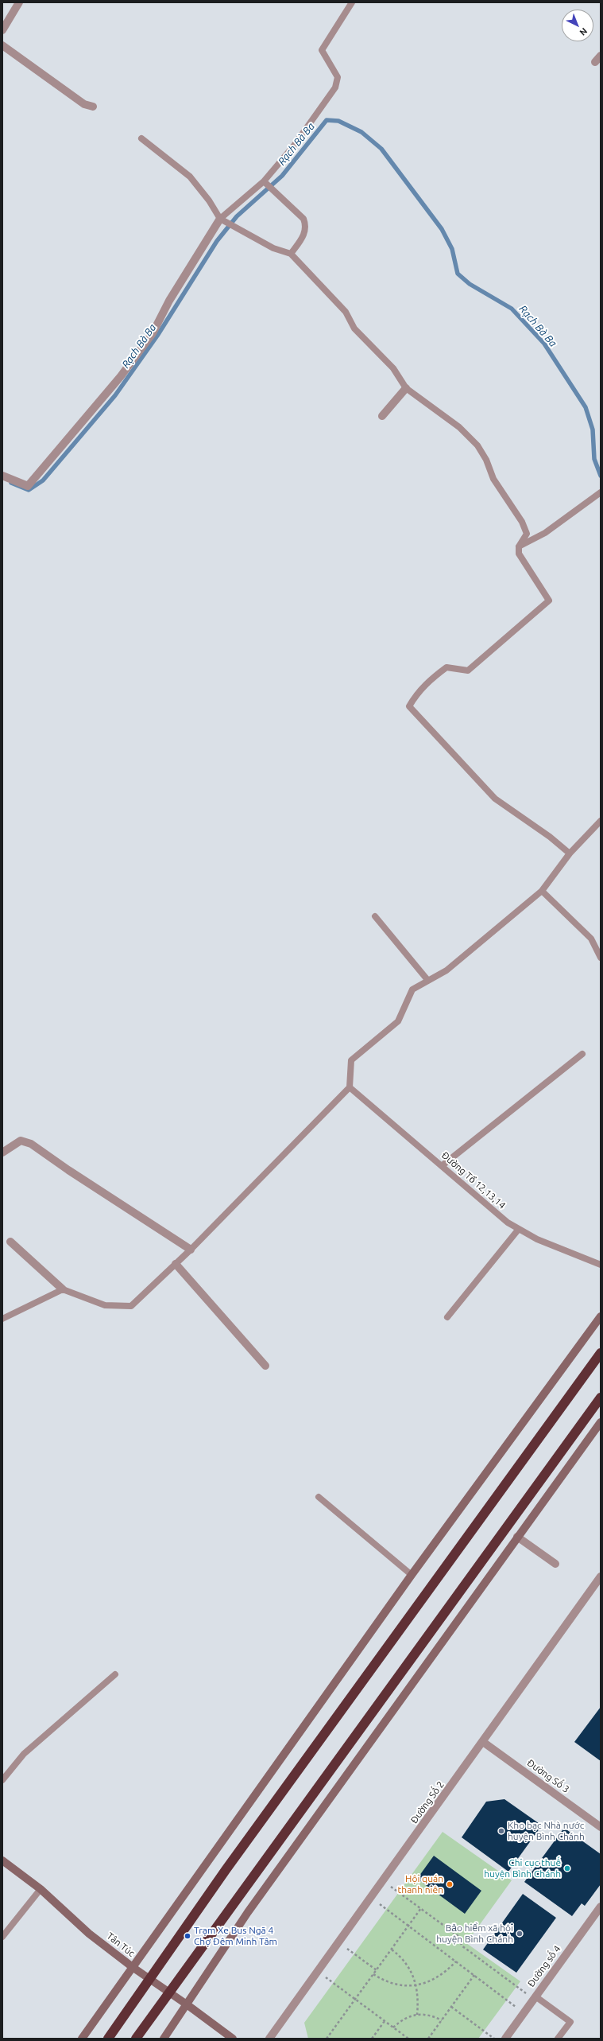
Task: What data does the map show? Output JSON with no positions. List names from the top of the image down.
{
  "streets": {
    "street": [
      "Đường Số 3",
      "Đường Số 2",
      "Tân Túc",
      "Đường số 4"
    ],
    "lane": ["Đường Tổ 12,13,14"]
  },
  "crossings": [
    ["Đường Số 3", "Đường Số 2"]
  ],
  "water": ["Rạch Bà Ba"],
  "places": [
    "Kho bạc Nhà nước huyện Bình Chánh",
    "Chi cục thuế huyện Bình Chánh",
    "Hội quán thanh niên",
    "Bảo hiểm xã hội huyện Bình Chánh",
    "Trạm Xe Bus Ngã 4 Chợ Đêm Minh Tâm"
  ],
  "north": "bottom right"
}
